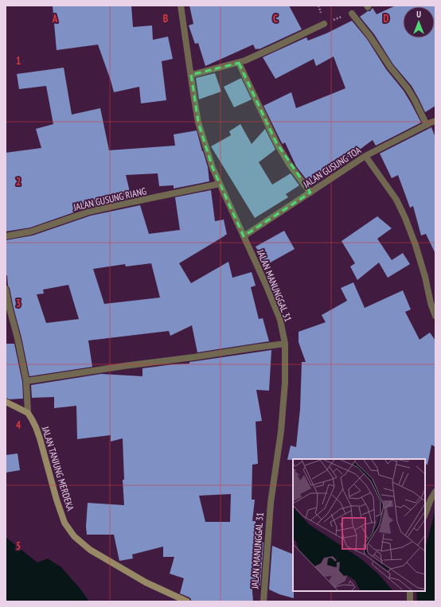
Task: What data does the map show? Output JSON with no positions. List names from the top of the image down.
{
  "streets": {
    "street": [
      "JALAN GUSUNG TOA",
      "JALAN GUSUNG RIANG",
      "JALAN MANUNGGAL 31",
      "JALAN TANJUNG MERDEKA"
    ]
  },
  "crossings": [
    ["JALAN GUSUNG TOA", "JALAN MANUNGGAL 31"],
    ["JALAN GUSUNG RIANG", "JALAN MANUNGGAL 31"]
  ],
  "north": "top",
  "grid": {
    "columns": [
      "A",
      "B",
      "C",
      "D"
    ],
    "rows": [
      "1",
      "2",
      "3",
      "4",
      "5"
    ]
  }
}
